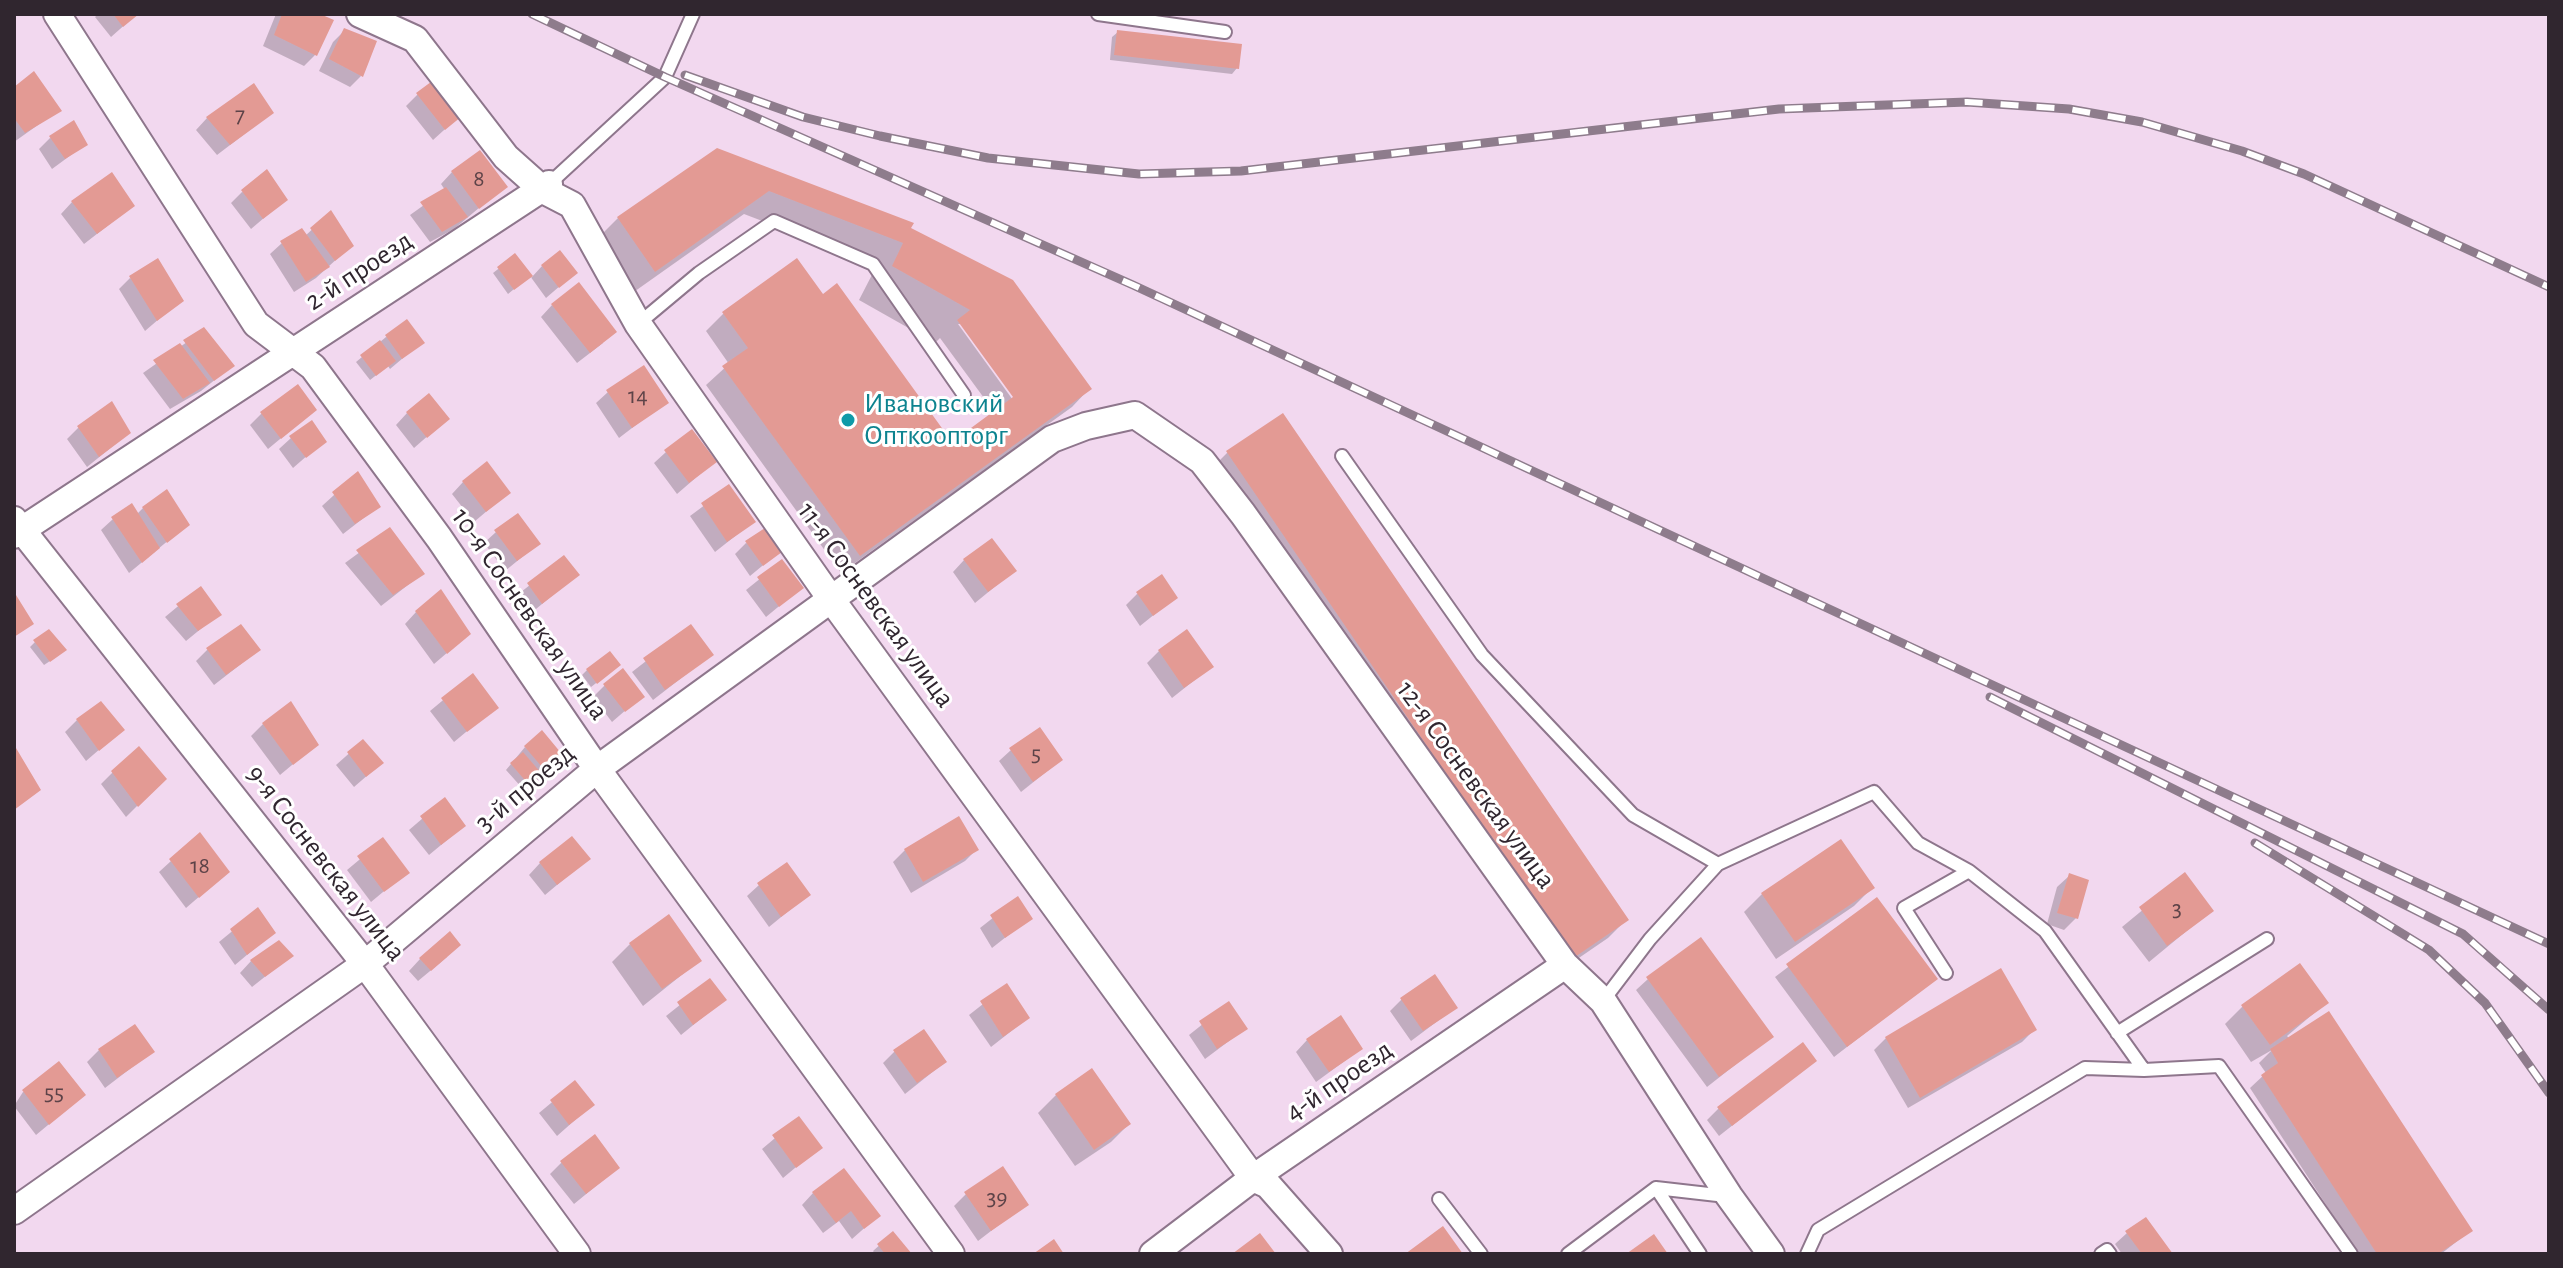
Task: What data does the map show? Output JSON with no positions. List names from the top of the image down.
{
  "streets": {
    "street": [
      "2-й проезд",
      "11-я Сосневская улица",
      "10-я Сосневская улица",
      "12-я Сосневская улица",
      "3-й проезд",
      "9-я Сосневская улица",
      "4-й проезд"
    ]
  },
  "crossings": [
    ["2-й проезд", "11-я Сосневская улица"],
    ["2-й проезд", "10-я Сосневская улица"],
    ["2-й проезд", "9-я Сосневская улица"],
    ["11-я Сосневская улица", "3-й проезд"],
    ["11-я Сосневская улица", "4-й проезд"],
    ["10-я Сосневская улица", "3-й проезд"],
    ["12-я Сосневская улица", "3-й проезд"],
    ["12-я Сосневская улица", "4-й проезд"],
    ["3-й проезд", "9-я Сосневская улица"]
  ],
  "places": ["Ивановский Опткоопторг"],
  "house_numbers": [
    "7",
    "8",
    "14",
    "5",
    "18",
    "3",
    "55",
    "39"
  ]
}
